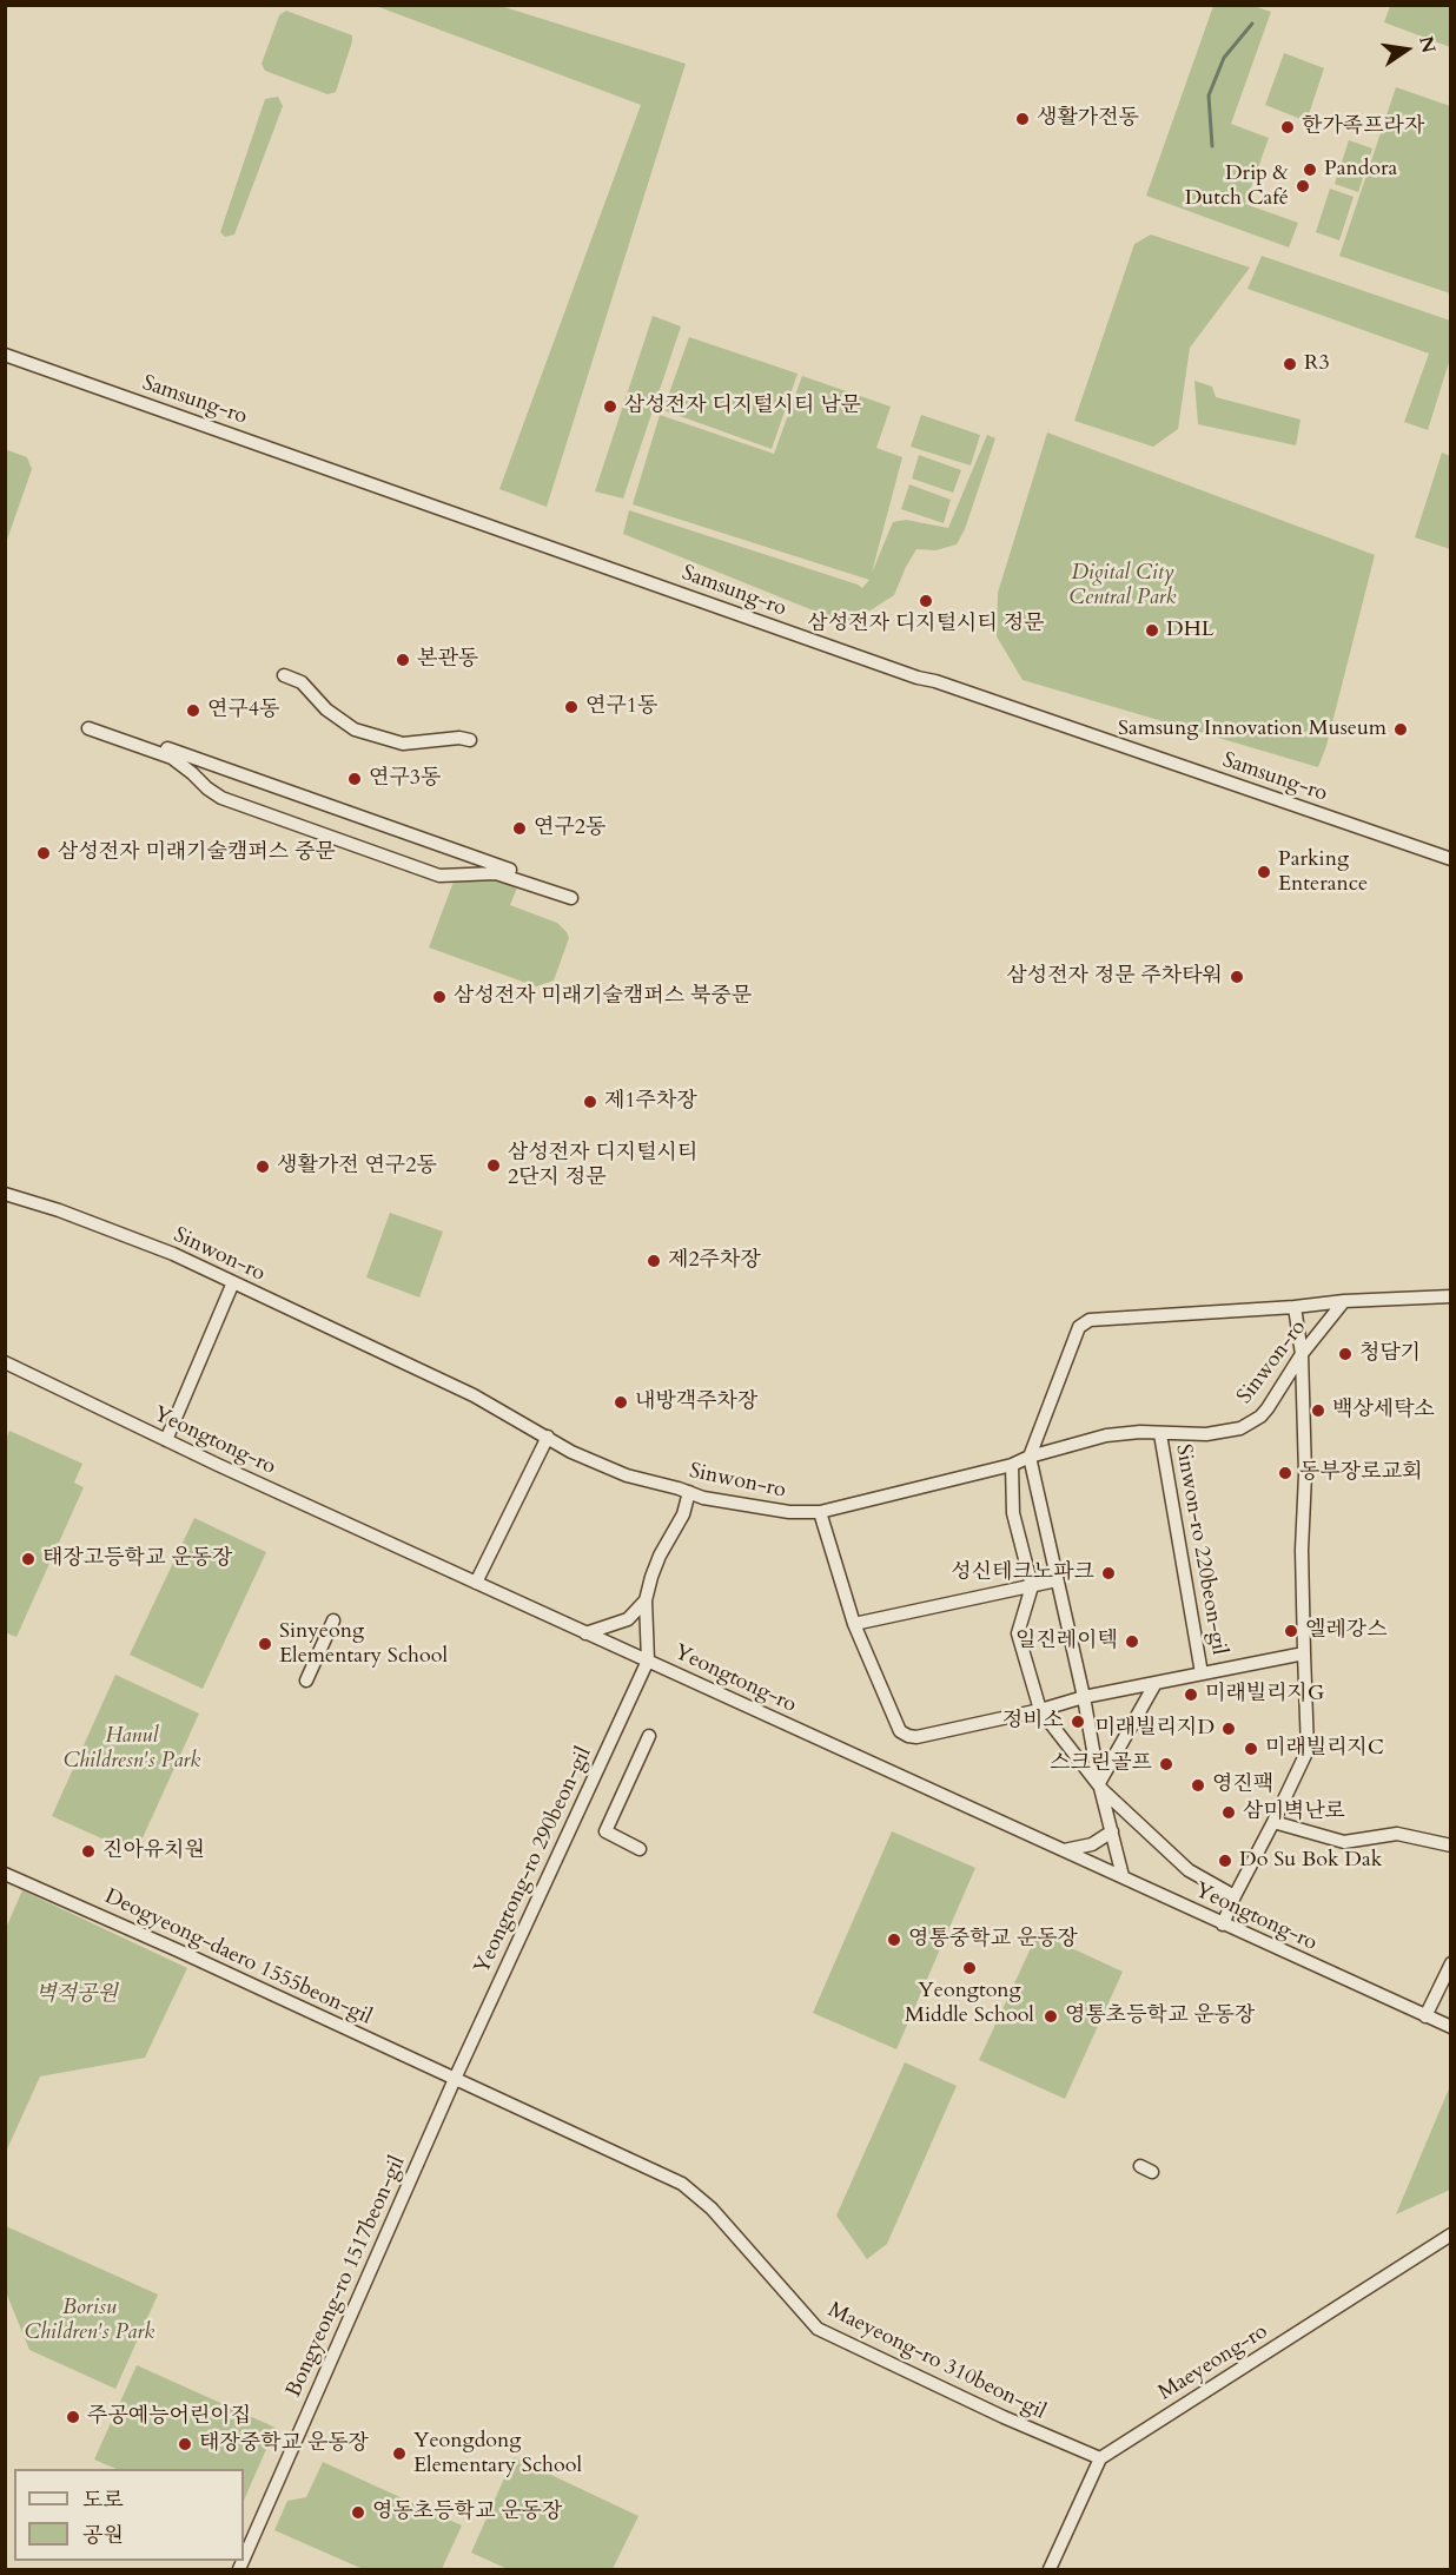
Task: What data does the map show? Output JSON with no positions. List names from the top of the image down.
{
  "streets": {
    "street": [
      "Samsung-ro",
      "Sinwon-ro",
      "Yeongtong-ro",
      "Sinwon-ro 220beon-gil",
      "Yeongtong-ro 290beon-gil",
      "Deogyeong-daero 1555beon-gil",
      "Bongyeong-ro 1517beon-gil",
      "Maeyeong-ro 310beon-gil",
      "Maeyeong-ro"
    ]
  },
  "crossings": [
    ["Sinwon-ro", "Sinwon-ro 220beon-gil"],
    ["Yeongtong-ro", "Yeongtong-ro 290beon-gil"],
    ["Yeongtong-ro 290beon-gil", "Deogyeong-daero 1555beon-gil"],
    ["Yeongtong-ro 290beon-gil", "Bongyeong-ro 1517beon-gil"],
    ["Yeongtong-ro 290beon-gil", "Maeyeong-ro 310beon-gil"],
    ["Deogyeong-daero 1555beon-gil", "Bongyeong-ro 1517beon-gil"],
    ["Deogyeong-daero 1555beon-gil", "Maeyeong-ro 310beon-gil"],
    ["Bongyeong-ro 1517beon-gil", "Maeyeong-ro 310beon-gil"],
    ["Maeyeong-ro 310beon-gil", "Maeyeong-ro"]
  ],
  "parks": [
    "Digital City Central Park",
    "Hanul Childresn's Park",
    "벽적공원",
    "Borisu Children's Park"
  ],
  "places": [
    "생활가전동",
    "한가족프라자",
    "Pandora",
    "Drip & Dutch Café",
    "R3",
    "삼성전자 디지털시티 남문",
    "삼성전자 디지털시티 정문",
    "DHL",
    "본관동",
    "연구1동",
    "연구4동",
    "Samsung Innovation Museum",
    "연구3동",
    "연구2동",
    "삼성전자 미래기술캠퍼스 중문",
    "Parking Enterance",
    "삼성전자 정문 주차타워",
    "삼성전자 미래기술캠퍼스 북중문",
    "제1주차장",
    "삼성전자 디지털시티 2단지 정문",
    "생활가전 연구2동",
    "제2주차장",
    "청담기",
    "내방객주차장",
    "백상세탁소",
    "동부장로교회",
    "태장고등학교 운동장",
    "성신테크노파크",
    "엘레강스",
    "일진레이텍",
    "Sinyeong Elementary School",
    "미래빌리지G",
    "정비소",
    "미래빌리지D",
    "미래빌리지C",
    "스크린골프",
    "영진팩",
    "삼미벽난로",
    "진아유치원",
    "Do Su Bok Dak",
    "영통중학교 운동장",
    "Yeongtong Middle School",
    "영통초등학교 운동장",
    "주공예능어린이집",
    "태장중학교 운동장",
    "Yeongdong Elementary School",
    "영동초등학교 운동장"
  ],
  "legend": ["도로", "공원"],
  "north": "right"
}
